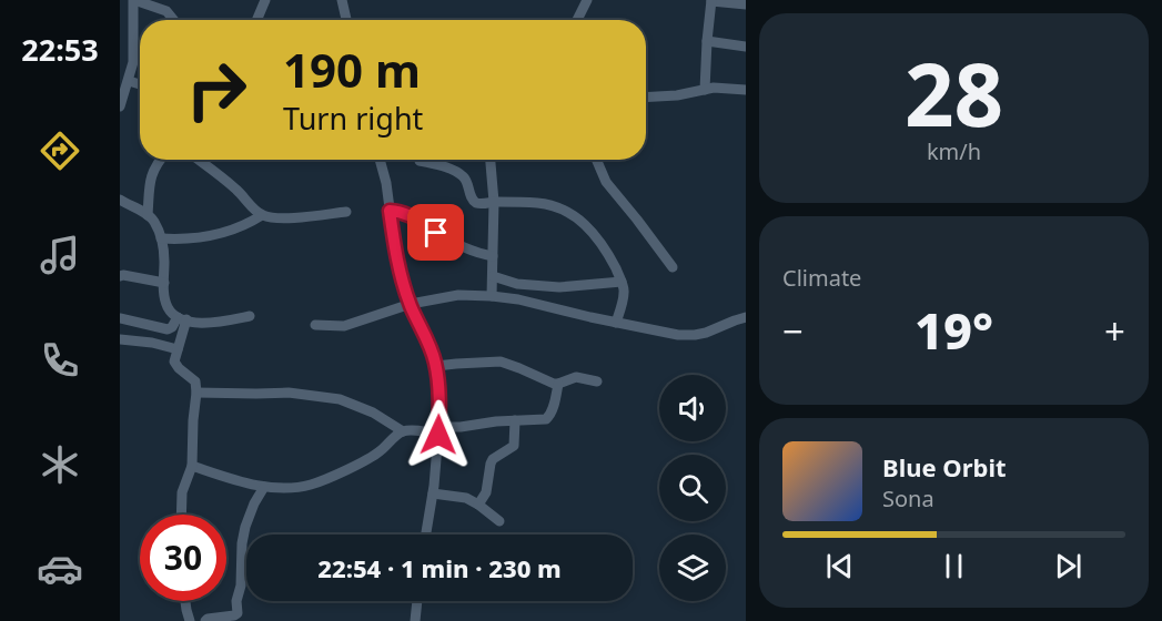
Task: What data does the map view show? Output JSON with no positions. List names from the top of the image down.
{
  "page": {
    "tabs": "22:53",
    "tile": [
      ["28", "km/h"],
      "Climate"
    ],
    "turn": ["190 m", "Turn right"],
    "heat": ["−", "19°", "+"],
    "song": ["Blue Orbit", "Sona"],
    "limit": "30",
    "trip": "22:54 · 1 min · 230 m"
  }
}
